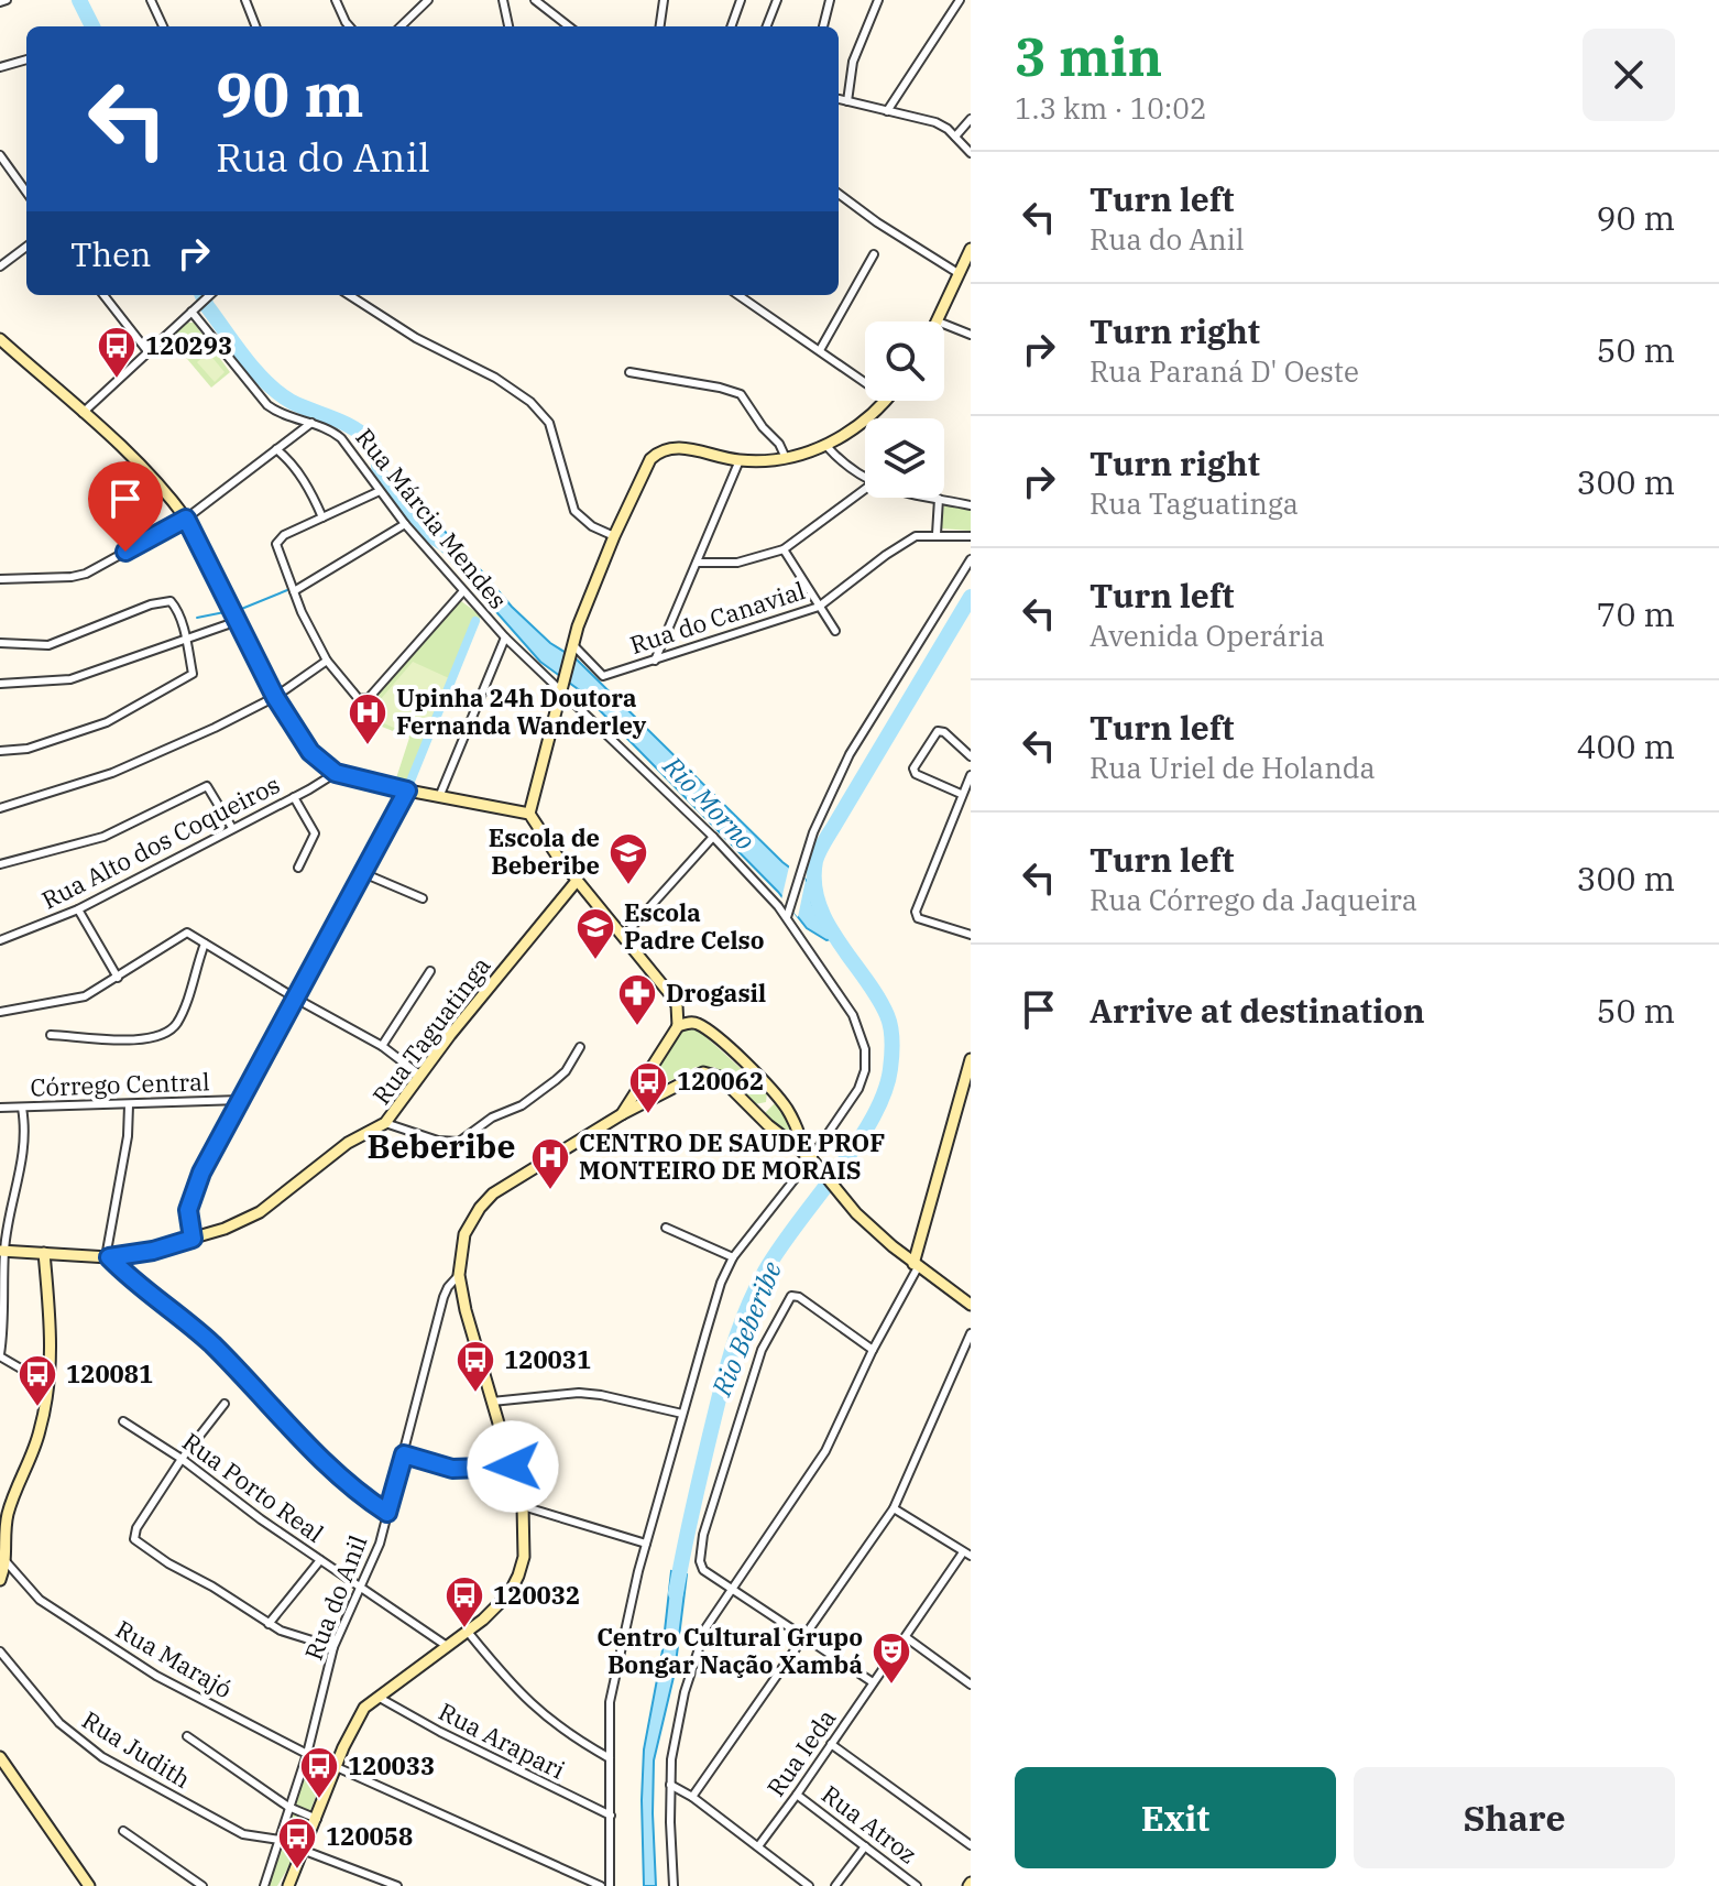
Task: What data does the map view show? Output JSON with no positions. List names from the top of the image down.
{
  "streets": {
    "main road": ["Rua Taguatinga"],
    "street": [
      "Rua Márcia Mendes",
      "Rua do Canavial",
      "Rua Alto dos Coqueiros",
      "Córrego Central",
      "Rua Porto Real",
      "Rua do Anil",
      "Rua Marajó",
      "Rua Arapari",
      "Rua Judith",
      "Rua Ieda",
      "Rua Atroz"
    ]
  },
  "crossings": [
    ["Rua Márcia Mendes", "Rua Arapari"],
    ["Rua Porto Real", "Rua do Anil"],
    ["Rua do Anil", "Rua Marajó"],
    ["Rua do Anil", "Rua Judith"],
    ["Rua Ieda", "Rua Atroz"]
  ],
  "districts": ["Beberibe"],
  "water": ["Rio Morno", "Rio Beberibe"],
  "places": {
    "bus stop": [
      "120293",
      "120062",
      "120031",
      "120081",
      "120032",
      "120033",
      "120058"
    ],
    "hospital": ["Upinha 24h Doutora Fernanda Wanderley", "CENTRO DE SAUDE PROF MONTEIRO DE MORAIS"],
    "school or university": ["Escola de Beberibe", "Escola Padre Celso"],
    "pharmacy": ["Drogasil"],
    "theatre": ["Centro Cultural Grupo Bongar Nação Xambá"]
  },
  "page": {
    "heading": ["3 min", "1.3 km · 10:02"],
    "turn": ["90 m", "Rua do Anil"],
    "list": [
      {
        "name": "Turn left",
        "note": "Rua do Anil",
        "value": "90 m"
      },
      {
        "name": "Turn right",
        "note": "Rua Paraná D' Oeste",
        "value": "50 m"
      },
      {
        "name": "Turn right",
        "note": "Rua Taguatinga",
        "value": "300 m"
      },
      {
        "name": "Turn left",
        "note": "Avenida Operária",
        "value": "70 m"
      },
      {
        "name": "Turn left",
        "note": "Rua Uriel de Holanda",
        "value": "400 m"
      },
      {
        "name": "Turn left",
        "note": "Rua Córrego da Jaqueira",
        "value": "300 m"
      },
      {
        "name": "Arrive at destination",
        "value": "50 m"
      }
    ],
    "then": "Then",
    "buttons": ["Exit", "Share"]
  }
}
